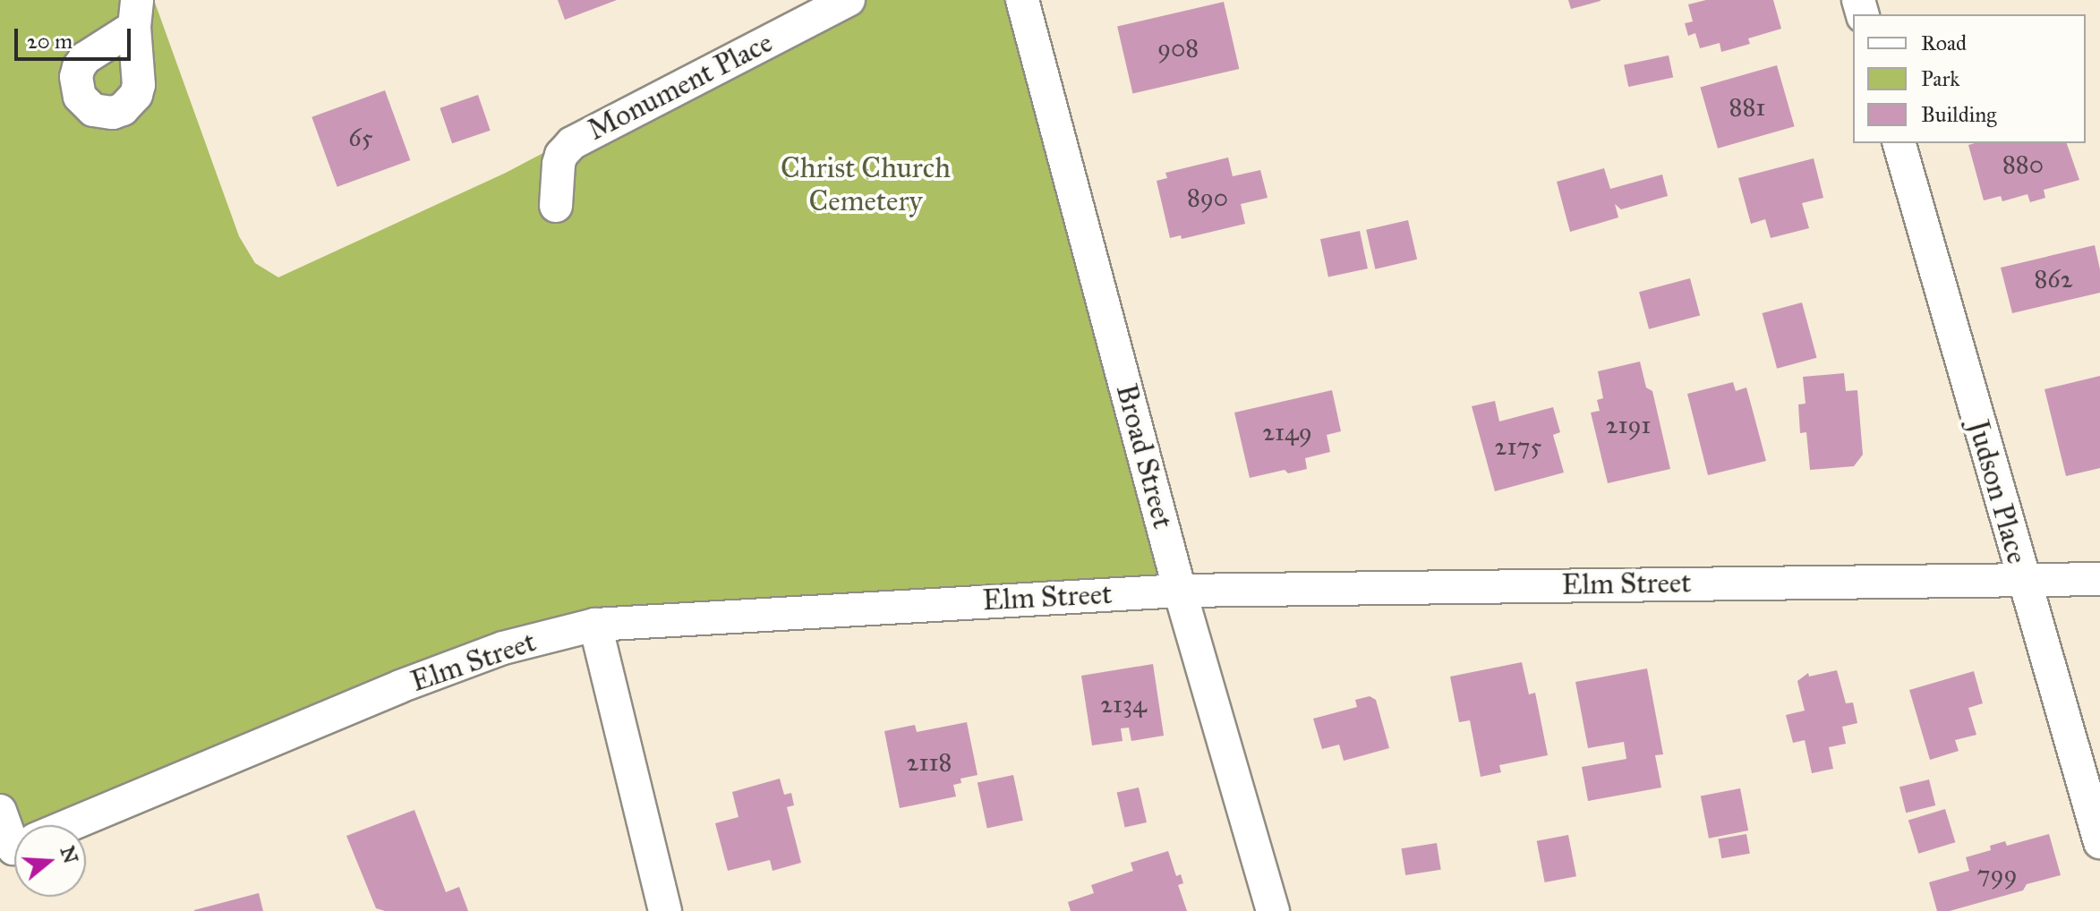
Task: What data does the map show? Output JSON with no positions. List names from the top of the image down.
{
  "streets": {
    "street": [
      "Monument Place",
      "Broad Street",
      "Judson Place",
      "Elm Street"
    ]
  },
  "crossings": [
    ["Broad Street", "Elm Street"],
    ["Judson Place", "Elm Street"]
  ],
  "parks": ["Christ Church Cemetery"],
  "house_numbers": [
    "908",
    "881",
    "65",
    "880",
    "890",
    "862",
    "2191",
    "2149",
    "2175",
    "2134",
    "2118",
    "799"
  ],
  "legend": ["Road", "Park", "Building"],
  "scale_bar": "20 m",
  "north": "right"
}
